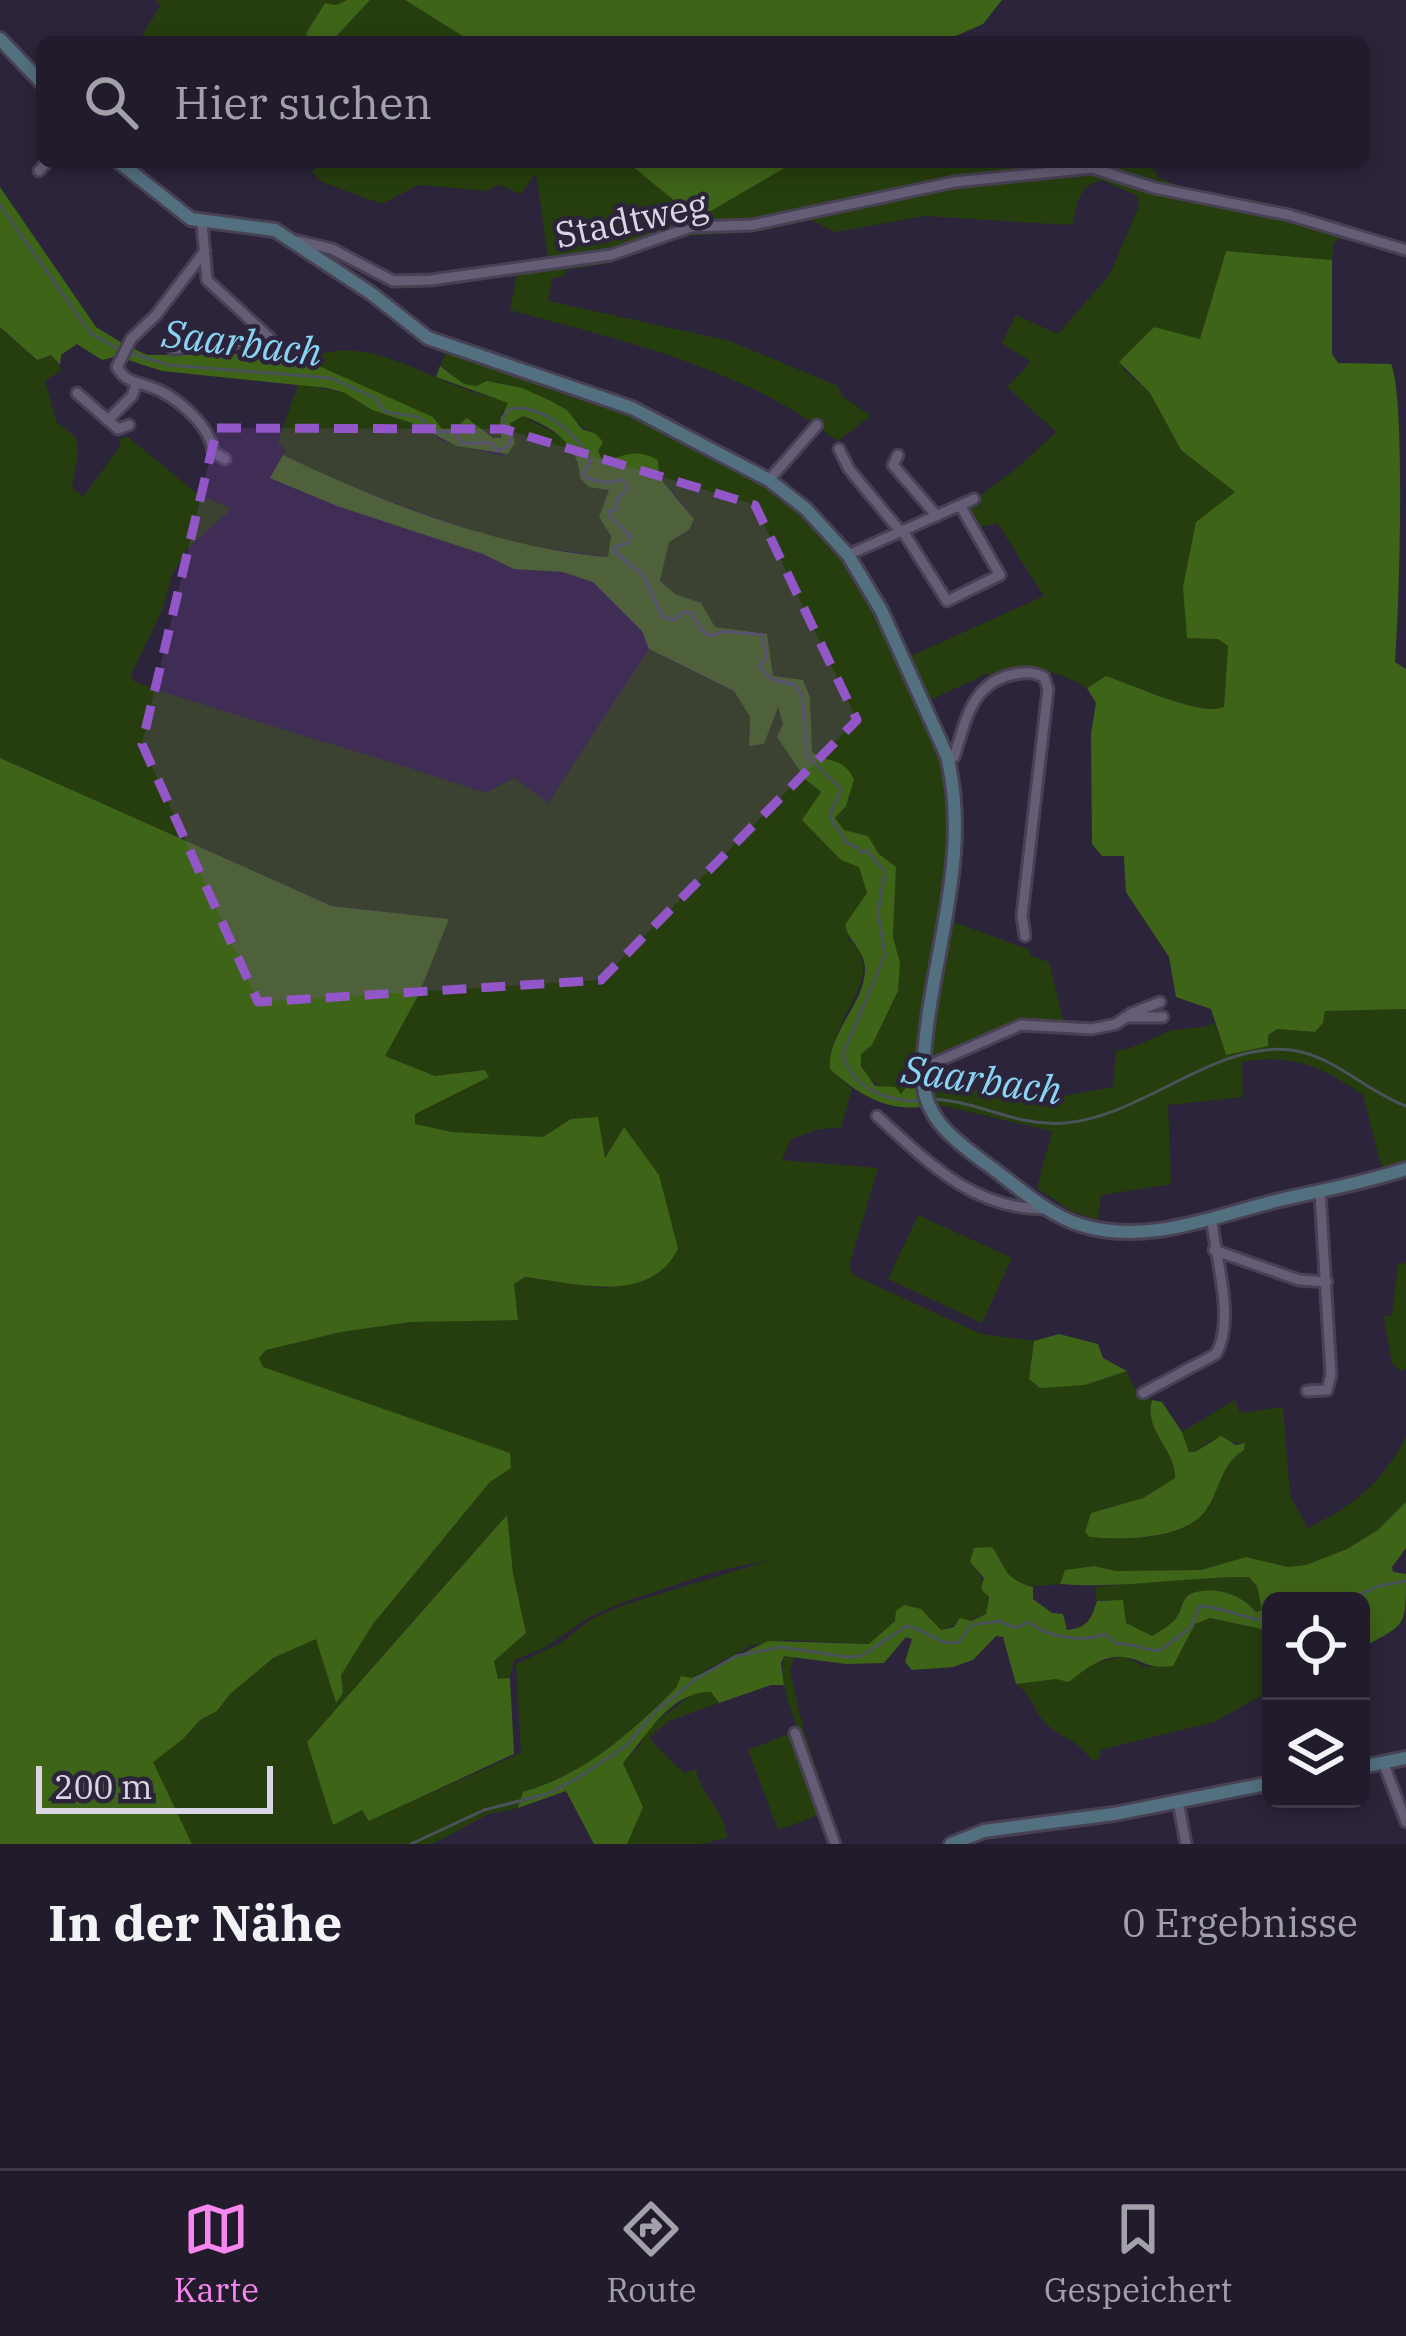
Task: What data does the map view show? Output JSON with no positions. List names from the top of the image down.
{
  "streets": {
    "street": ["Stadtweg"]
  },
  "water": ["Saarbach"],
  "scale_bar": "200 m",
  "page": {
    "search": "Hier suchen",
    "scale": "200 m",
    "heading": ["In der Nähe", "0 Ergebnisse"],
    "nav": ["Karte", "Route", "Gespeichert"]
  }
}
